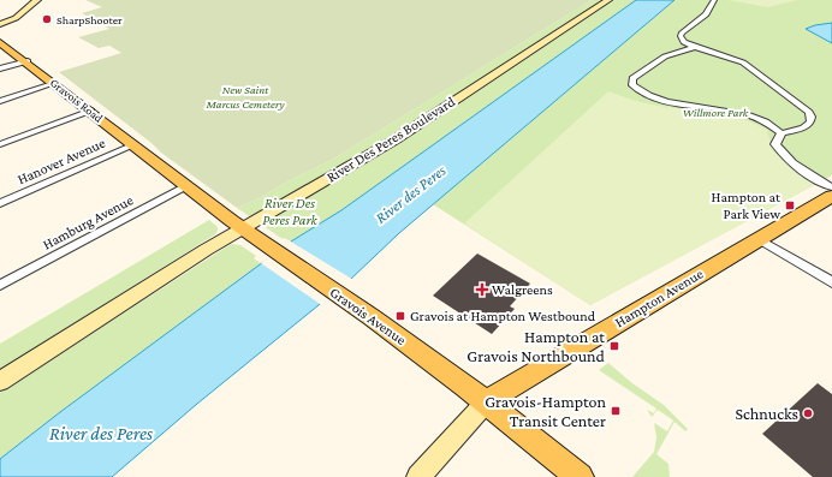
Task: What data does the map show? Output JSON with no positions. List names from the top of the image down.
{
  "streets": {
    "main road": [
      "Gravois Road",
      "River Des Peres Boulevard",
      "Hampton Avenue",
      "Gravois Avenue"
    ],
    "street": ["Hanover Avenue", "Hamburg Avenue"]
  },
  "crossings": [
    ["Gravois Road", "Hanover Avenue"],
    ["Gravois Road", "Gravois Avenue"],
    ["River Des Peres Boulevard", "Gravois Avenue"],
    ["Hamburg Avenue", "Gravois Avenue"],
    ["Hampton Avenue", "Gravois Avenue"]
  ],
  "water": ["River des Peres"],
  "parks": ["New Saint Marcus Cemetery", "Willmore Park", "River Des Peres Park"],
  "places": {
    "other": ["SharpShooter", "Schnucks"],
    "transit": [
      "Hampton at Park View",
      "Gravois at Hampton Westbound",
      "Hampton at Gravois Northbound",
      "Gravois-Hampton Transit Center"
    ],
    "health": ["Walgreens"]
  }
}
